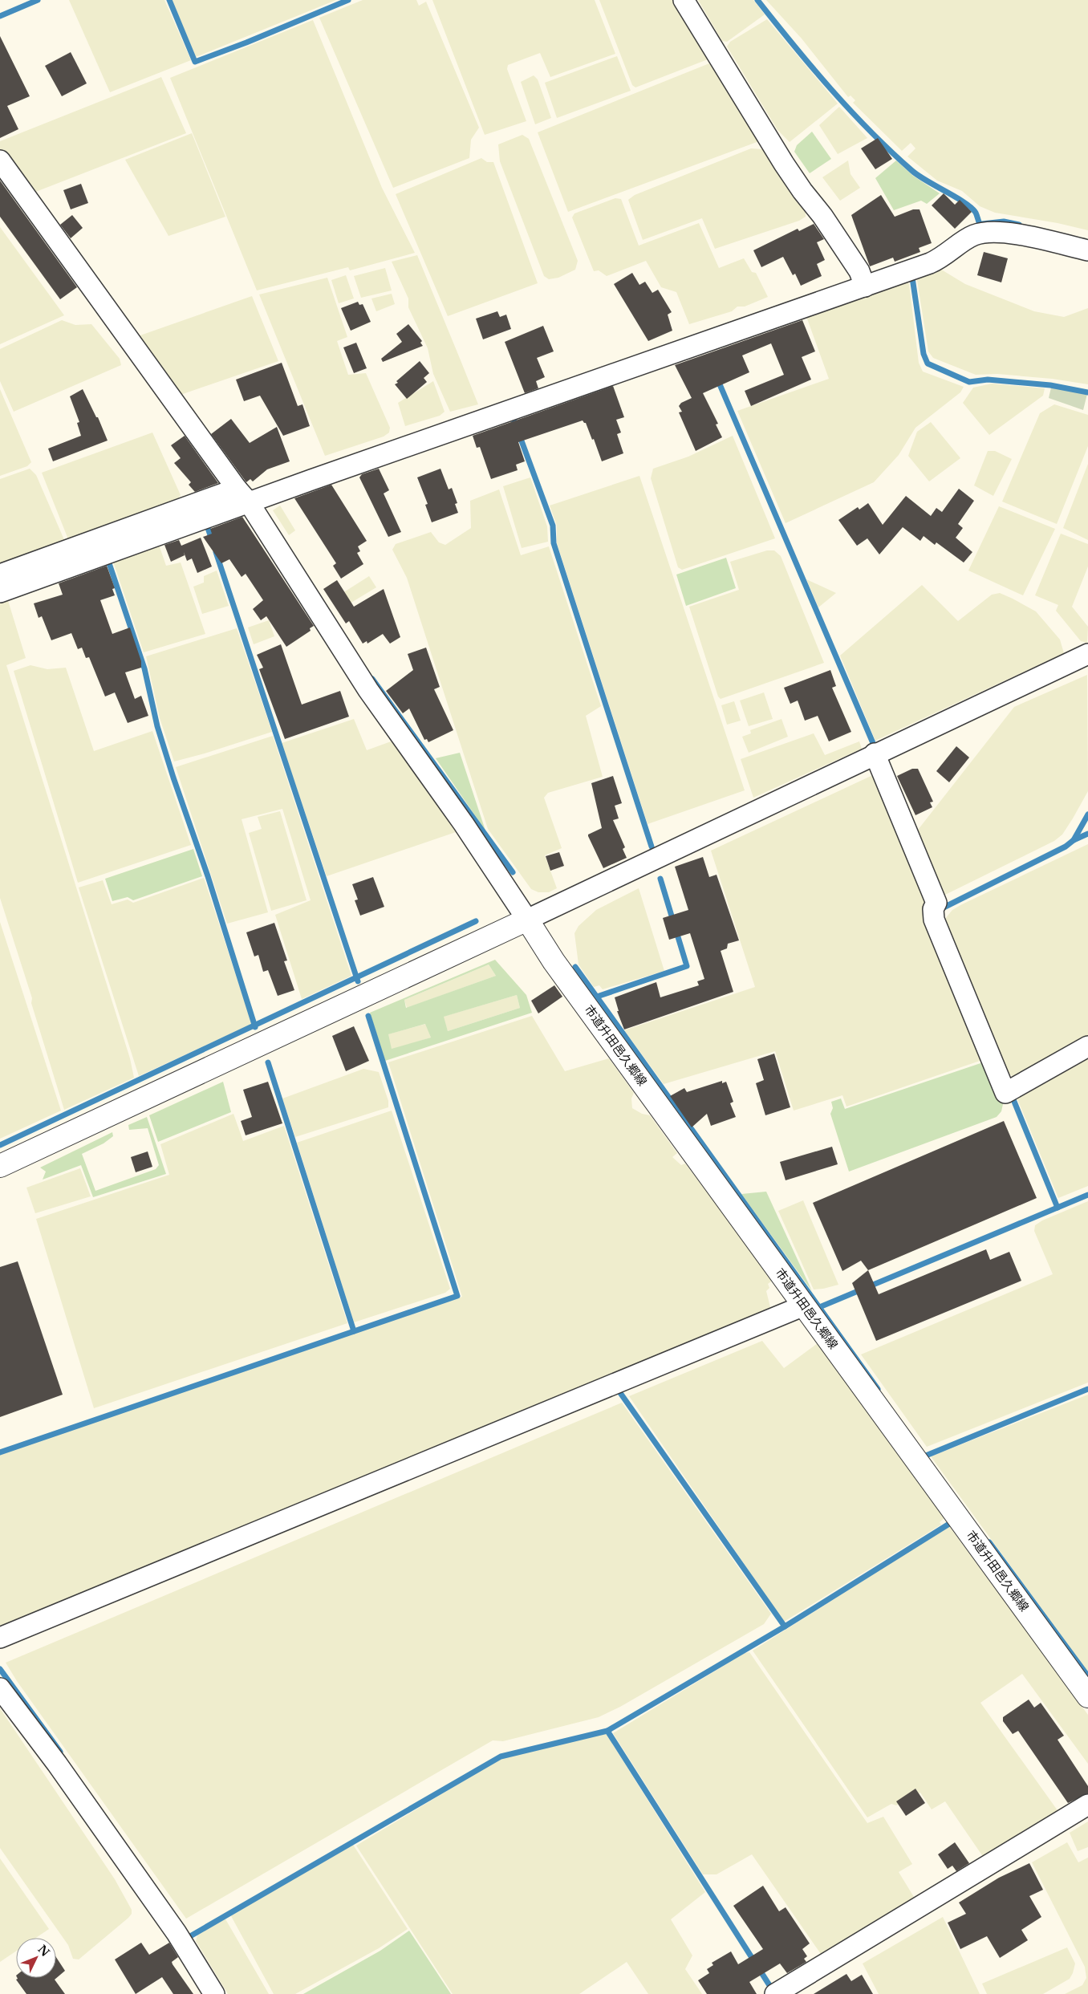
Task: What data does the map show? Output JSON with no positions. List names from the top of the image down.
{
  "streets": {
    "street": ["市道升田邑久郷線"]
  },
  "north": "top right"
}
